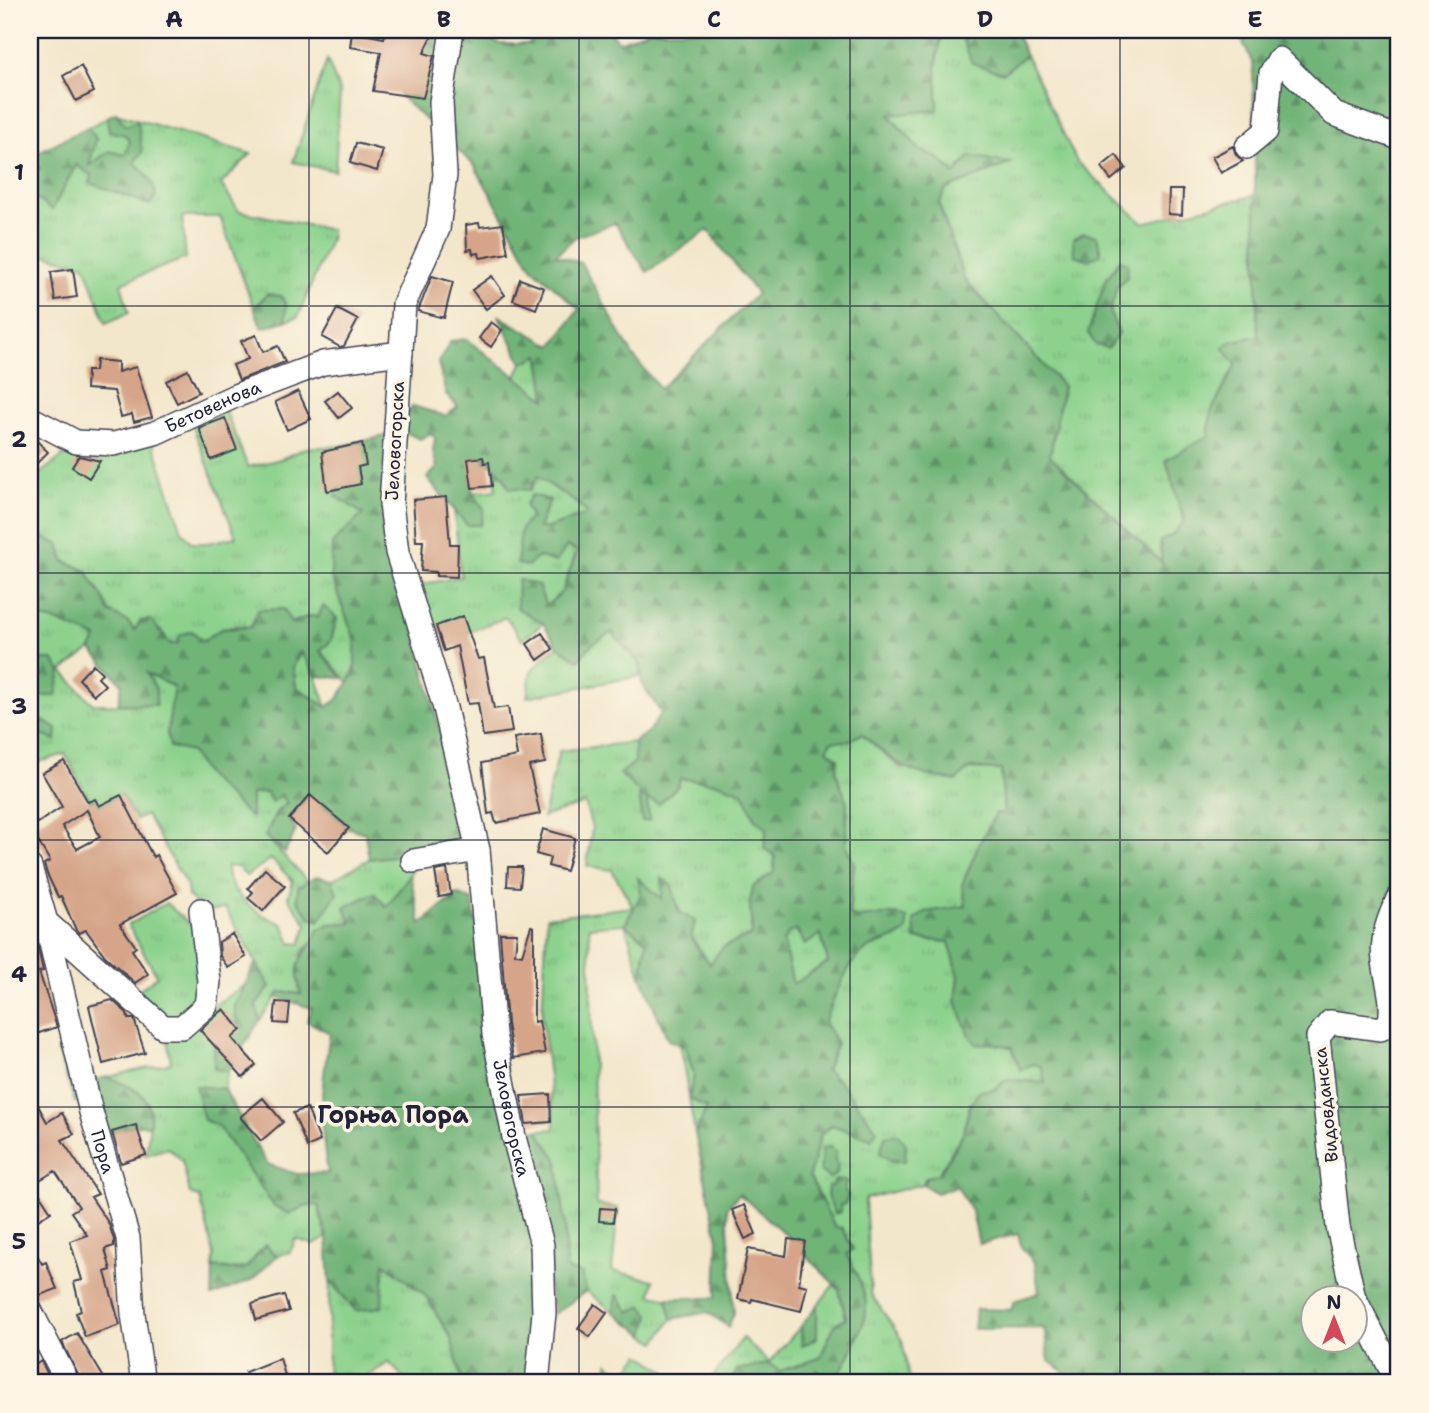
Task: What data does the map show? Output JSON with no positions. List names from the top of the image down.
{
  "streets": {
    "street": [
      "Бетовенова",
      "Јеловогорска",
      "Видовданска",
      "Пора"
    ]
  },
  "crossings": [
    ["Бетовенова", "Јеловогорска"]
  ],
  "districts": ["Горња Пора"],
  "north": "top",
  "grid": {
    "columns": [
      "A",
      "B",
      "C",
      "D",
      "E"
    ],
    "rows": [
      "1",
      "2",
      "3",
      "4",
      "5"
    ]
  }
}
